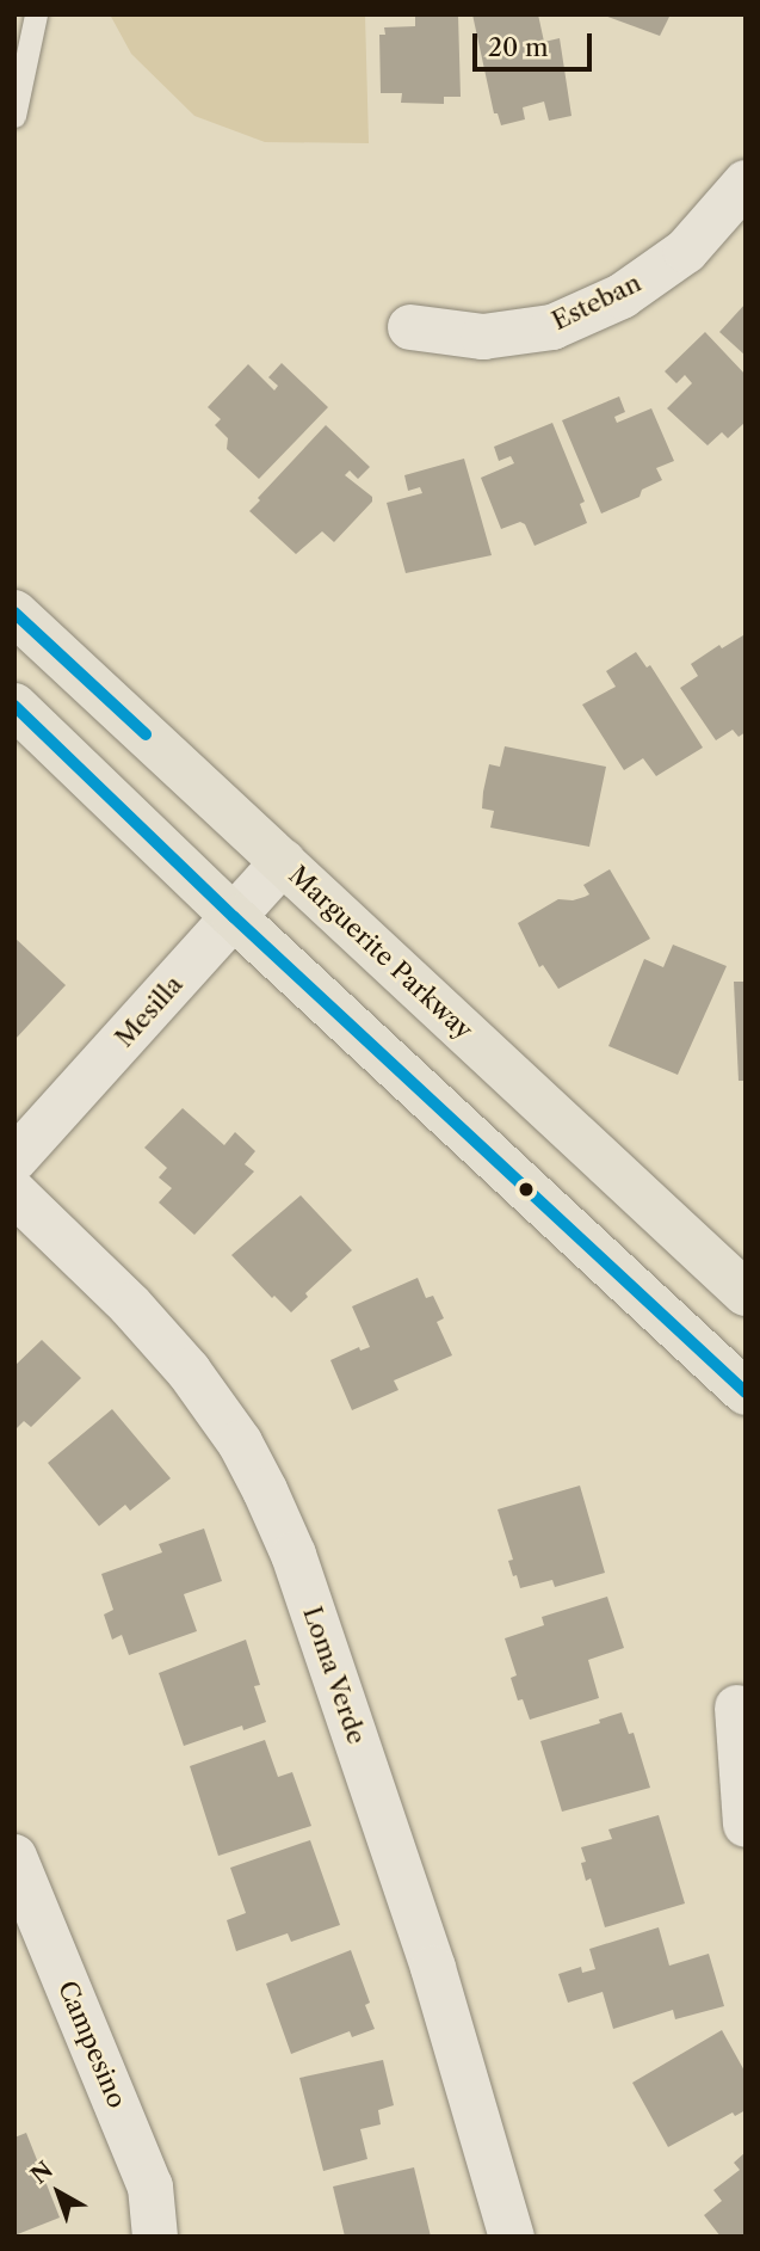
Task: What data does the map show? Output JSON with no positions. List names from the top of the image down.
{
  "streets": {
    "main road": ["Marguerite Parkway"],
    "street": [
      "Esteban",
      "Mesilla",
      "Loma Verde",
      "Campesino"
    ]
  },
  "crossings": [
    ["Marguerite Parkway", "Mesilla"]
  ],
  "scale_bar": "20 m",
  "north": "top left"
}
